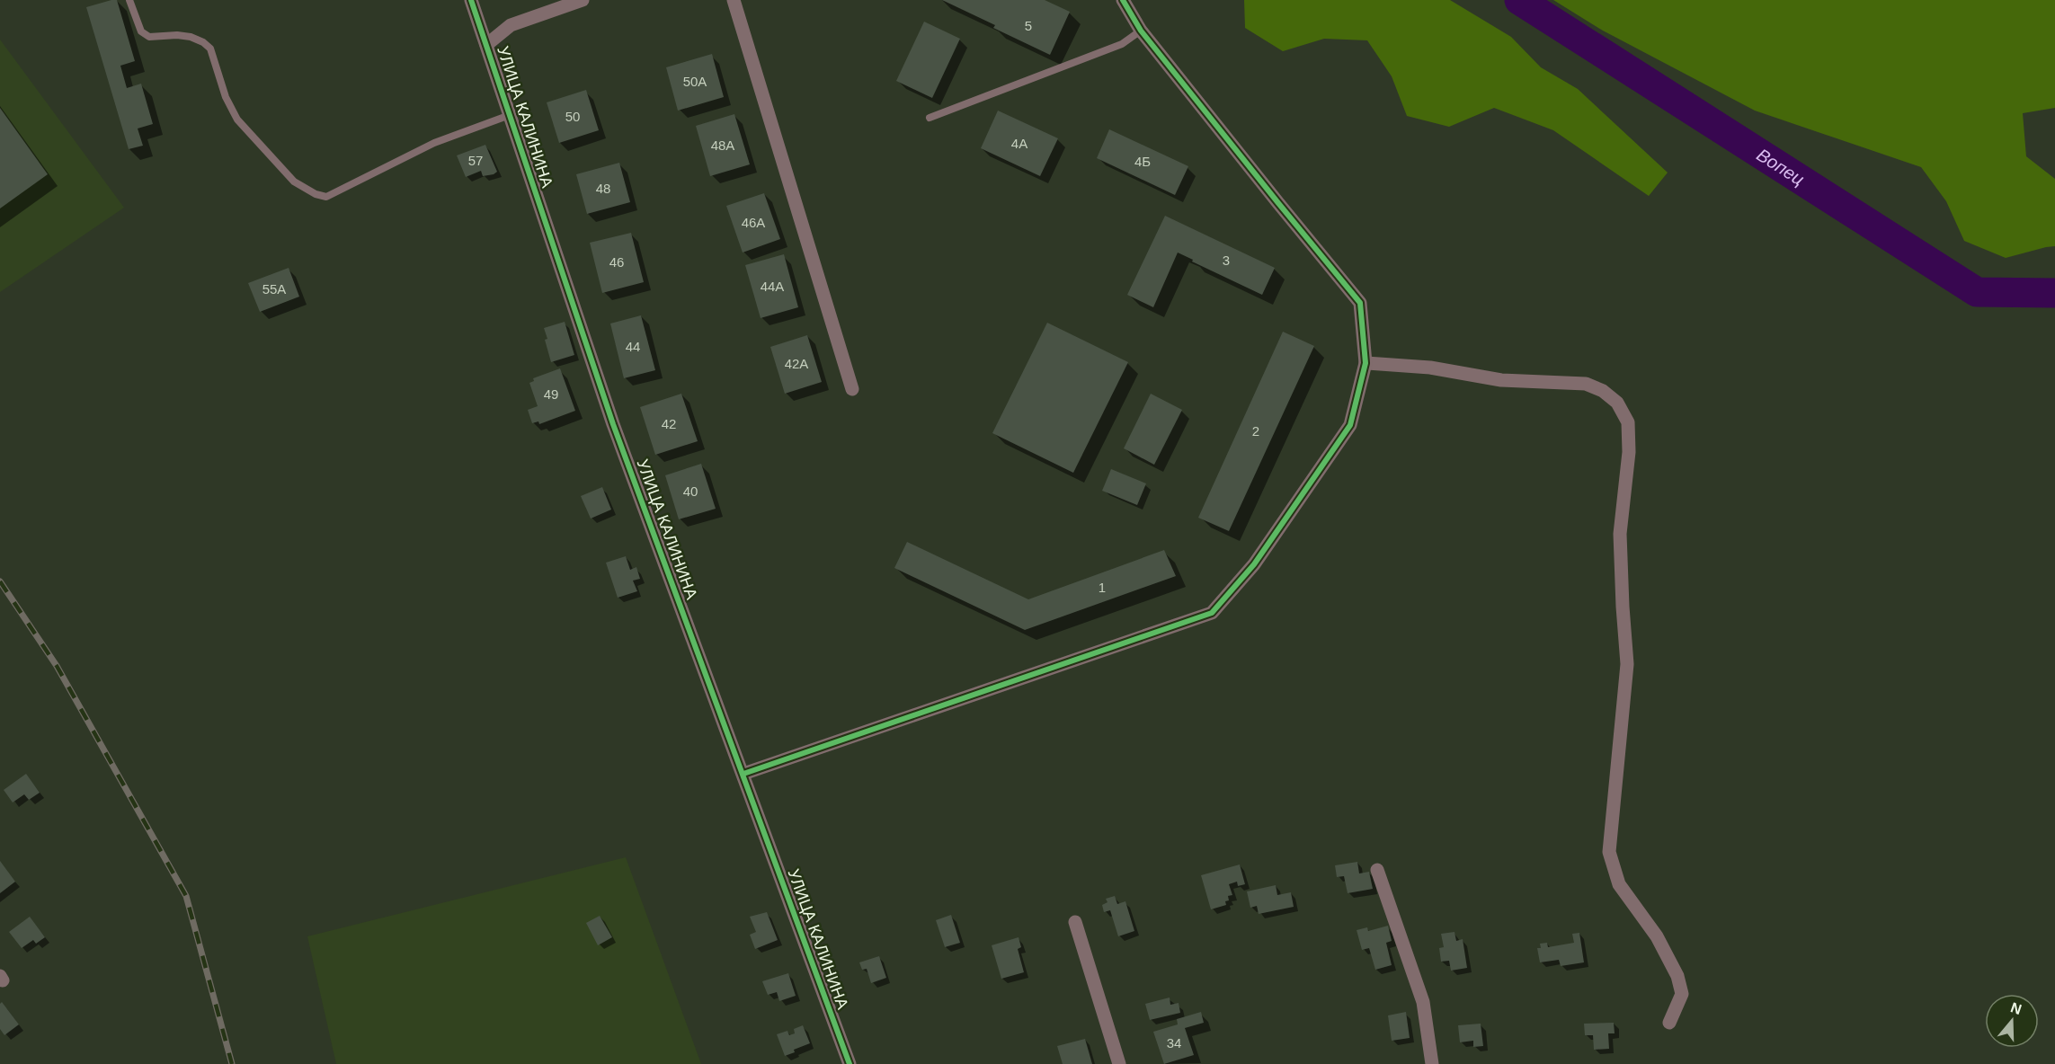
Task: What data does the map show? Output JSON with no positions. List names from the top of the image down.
{
  "streets": {
    "street": ["УЛИЦА КАЛИНИНА"]
  },
  "water": ["Вопец"],
  "house_numbers": [
    "5",
    "50А",
    "50",
    "4А",
    "48А",
    "57",
    "4Б",
    "48",
    "46А",
    "3",
    "46",
    "44А",
    "55А",
    "44",
    "42А",
    "49",
    "42",
    "2",
    "40",
    "1",
    "34"
  ],
  "north": "top"
}
